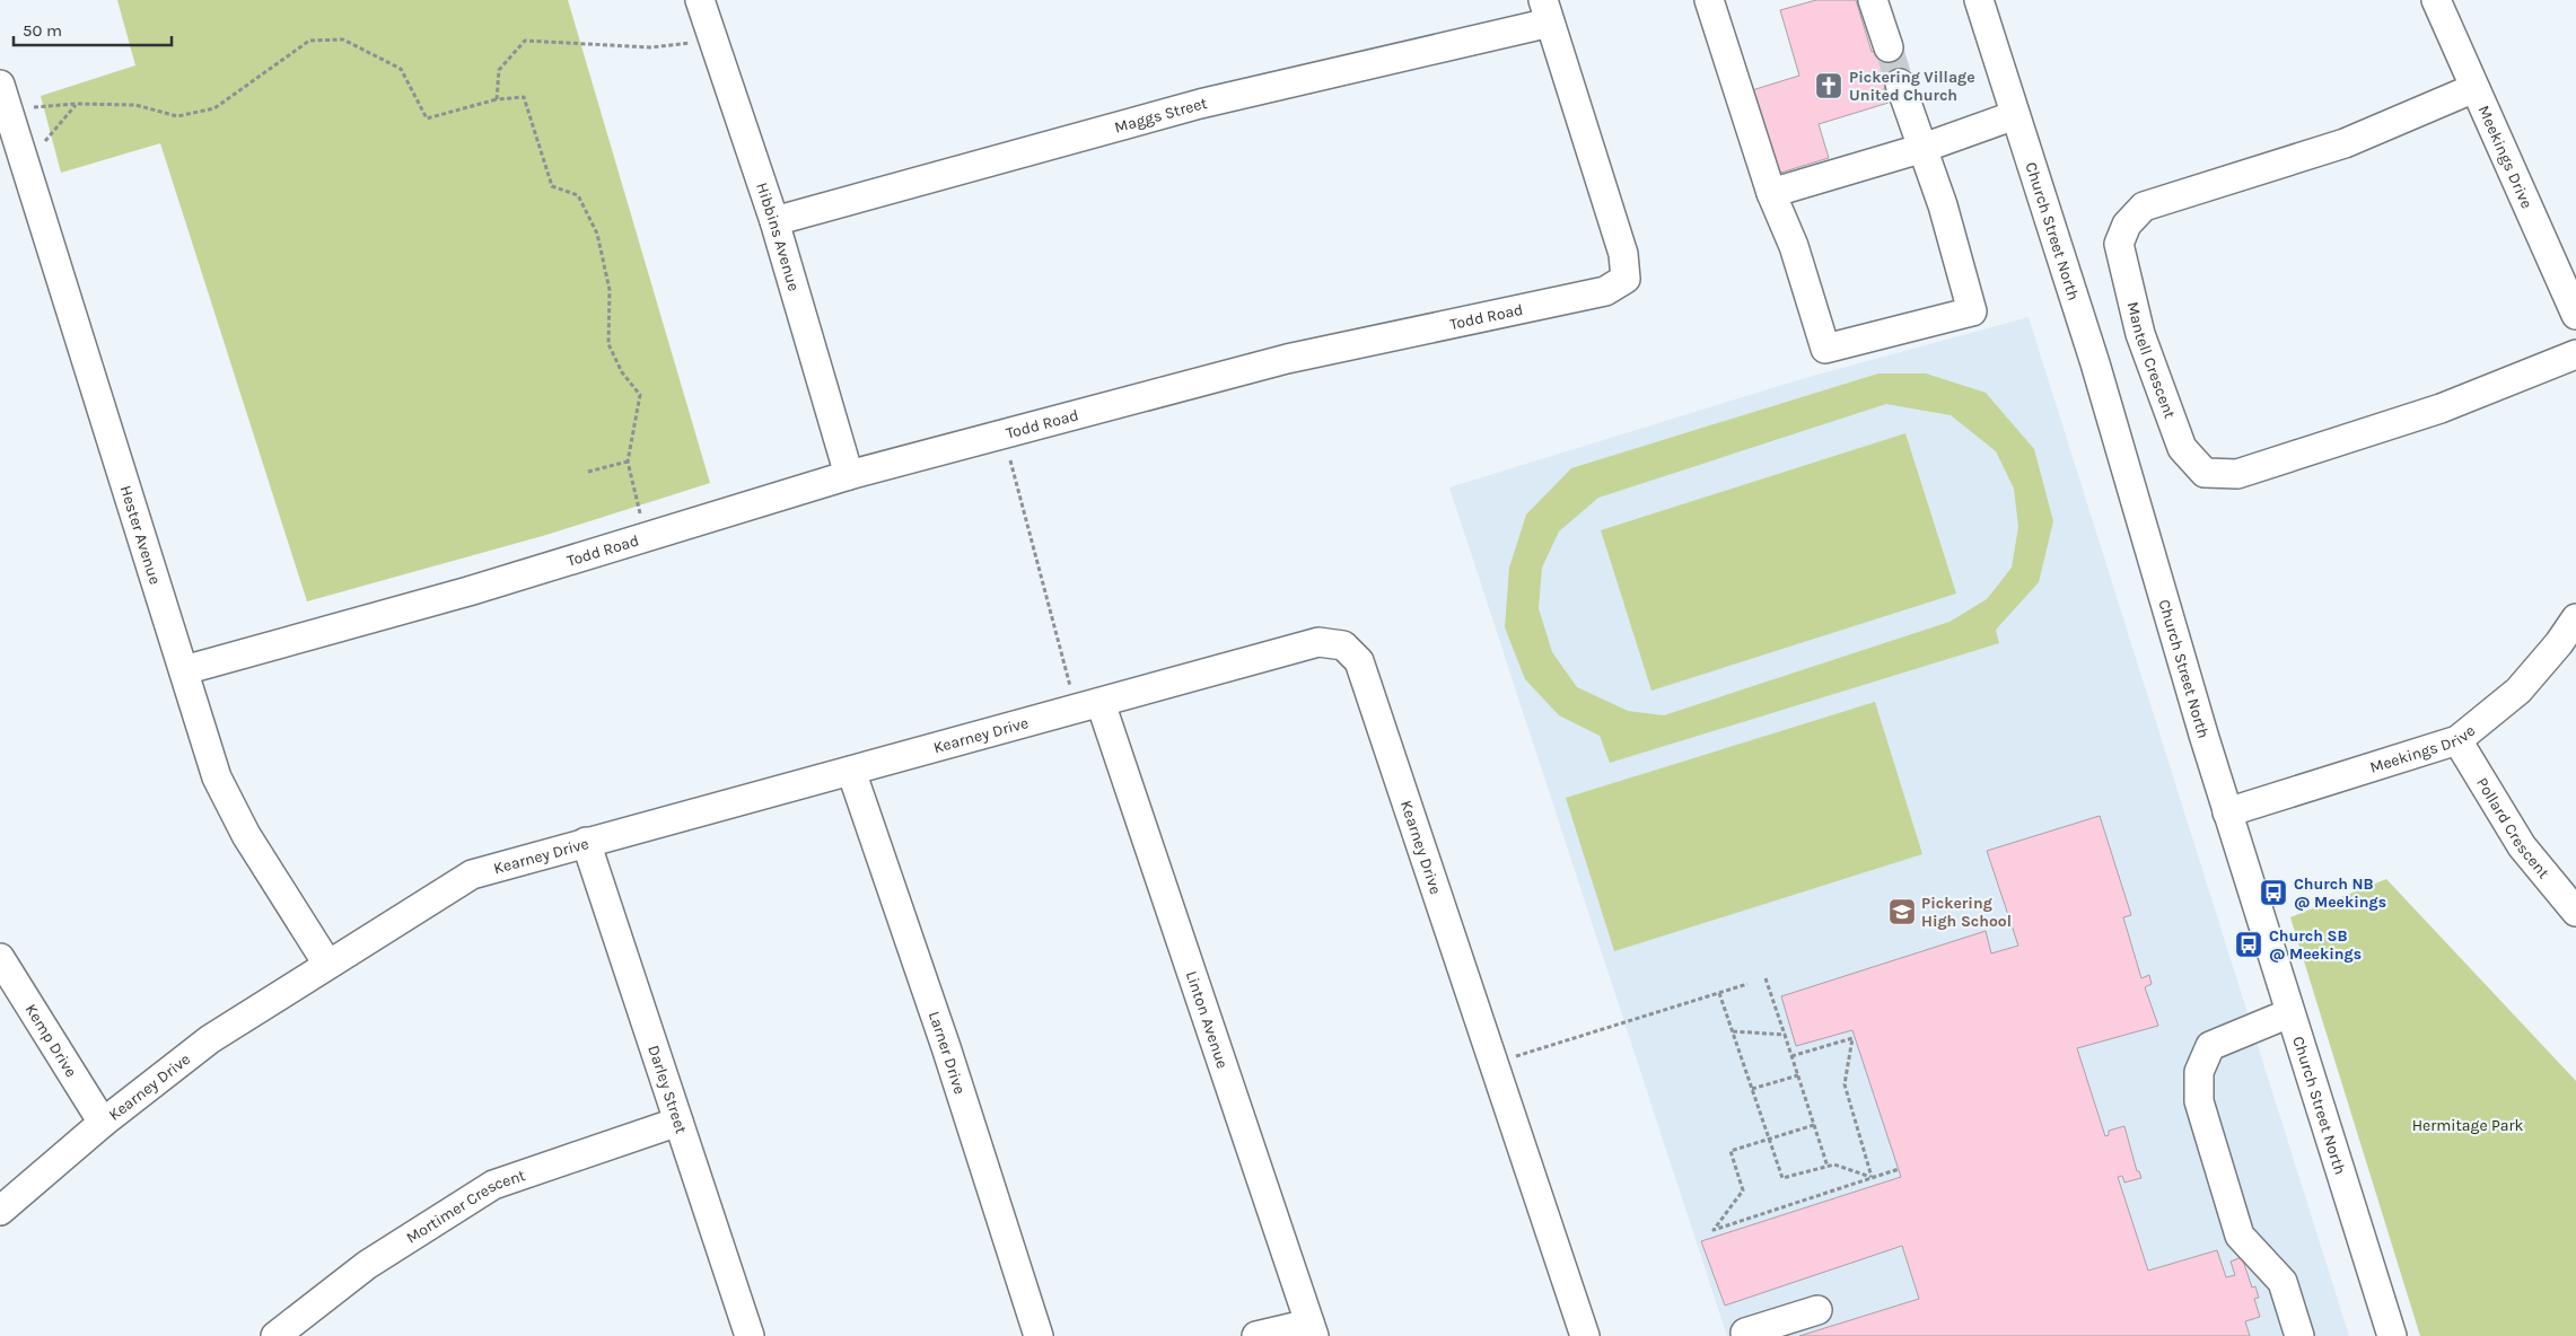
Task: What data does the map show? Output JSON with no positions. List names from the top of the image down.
{
  "streets": {
    "street": [
      "Maggs Street",
      "Meekings Drive",
      "Church Street North",
      "Hibbins Avenue",
      "Todd Road",
      "Mantell Crescent",
      "Hester Avenue",
      "Kearney Drive",
      "Pollard Crescent",
      "Linton Avenue",
      "Kemp Drive",
      "Larner Drive",
      "Darley Street",
      "Mortimer Crescent"
    ]
  },
  "crossings": [
    ["Maggs Street", "Hibbins Avenue"],
    ["Maggs Street", "Todd Road"],
    ["Meekings Drive", "Church Street North"],
    ["Meekings Drive", "Mantell Crescent"],
    ["Meekings Drive", "Pollard Crescent"],
    ["Hibbins Avenue", "Todd Road"],
    ["Todd Road", "Hester Avenue"],
    ["Hester Avenue", "Kearney Drive"],
    ["Kearney Drive", "Linton Avenue"],
    ["Kearney Drive", "Kemp Drive"],
    ["Kearney Drive", "Larner Drive"],
    ["Kearney Drive", "Darley Street"],
    ["Darley Street", "Mortimer Crescent"]
  ],
  "parks": ["Hermitage Park"],
  "places": {
    "church": ["Pickering Village United Church"],
    "bus stop": ["Church NB @ Meekings", "Church SB @ Meekings"],
    "school or university": ["Pickering High School"]
  },
  "scale_bar": "50 m"
}
